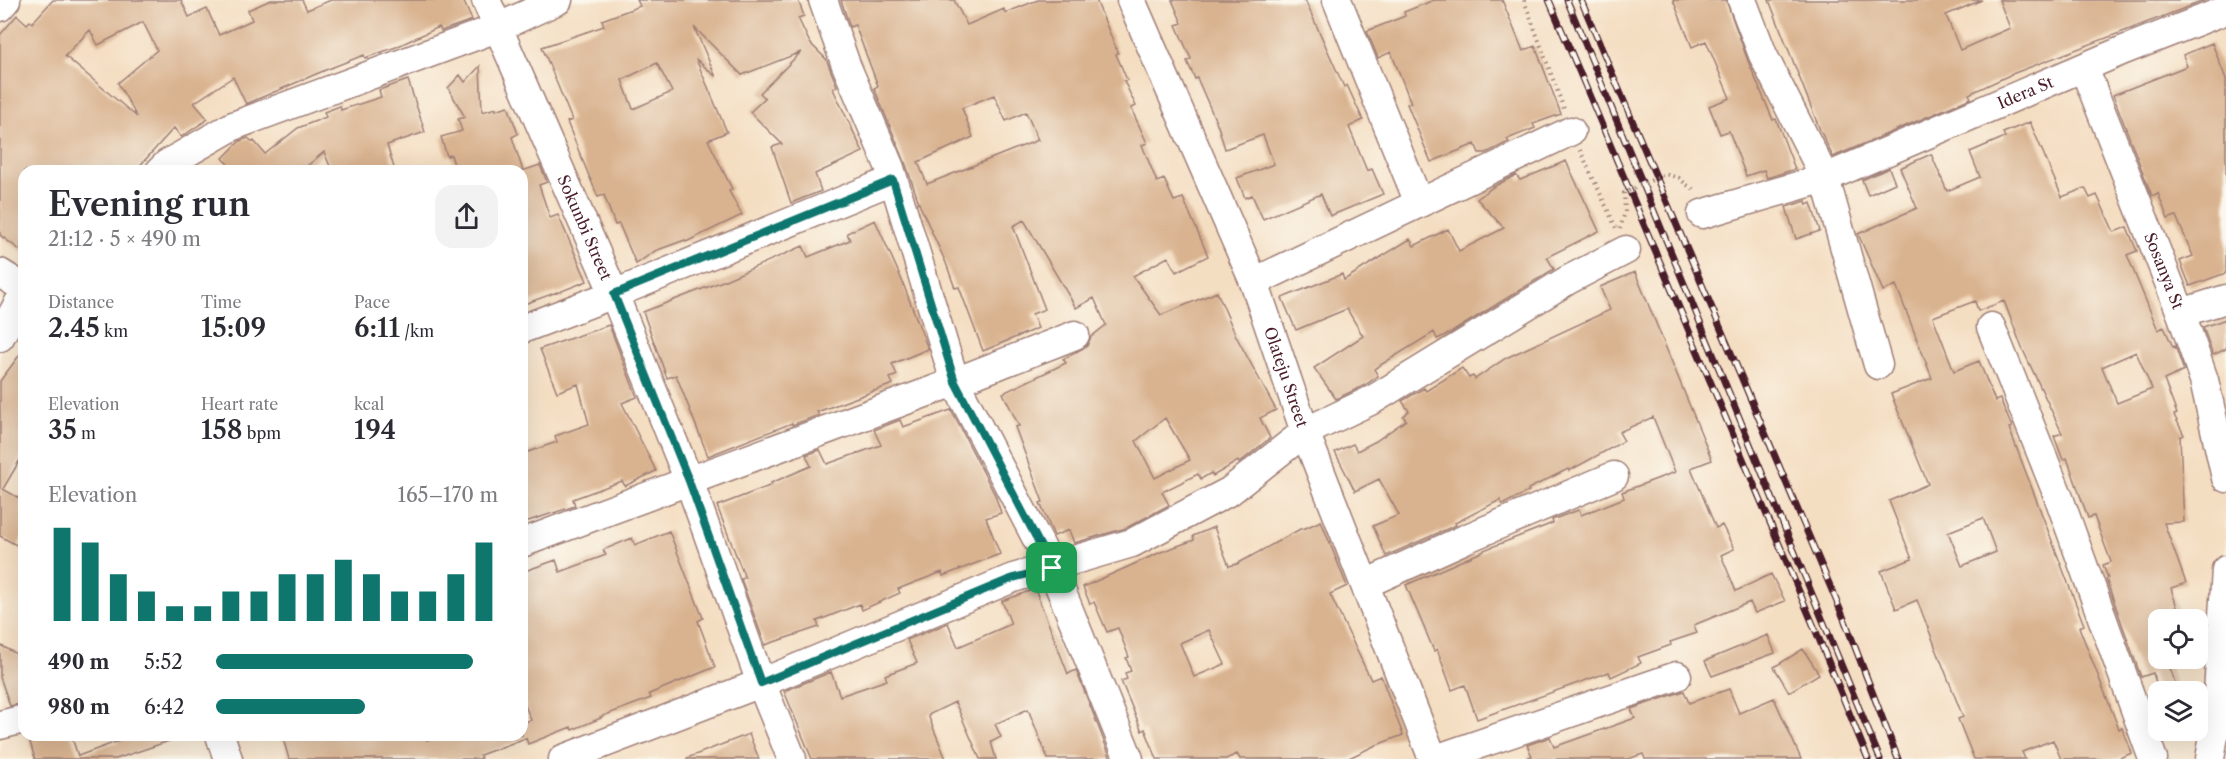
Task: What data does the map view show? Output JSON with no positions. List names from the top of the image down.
{
  "streets": {
    "street": [
      "Idera St",
      "Sokunbi Street",
      "Sosanya St",
      "Olateju Street"
    ]
  },
  "crossings": [
    ["Idera St", "Sosanya St"]
  ],
  "page": {
    "heading": ["Evening run", "21:12 · 5 × 490 m"],
    "stats": [
      ["Distance", "2.45 km"],
      ["Time", "15:09"],
      ["Pace", "6:11 /km"],
      ["Elevation", "35 m"],
      ["Heart rate", "158 bpm"],
      ["kcal", "194"]
    ],
    "chart": ["Elevation", "165–170 m"],
    "list": [
      {
        "name": "490 m",
        "note": "5:52"
      },
      {
        "name": "980 m",
        "note": "6:42"
      }
    ]
  }
}
